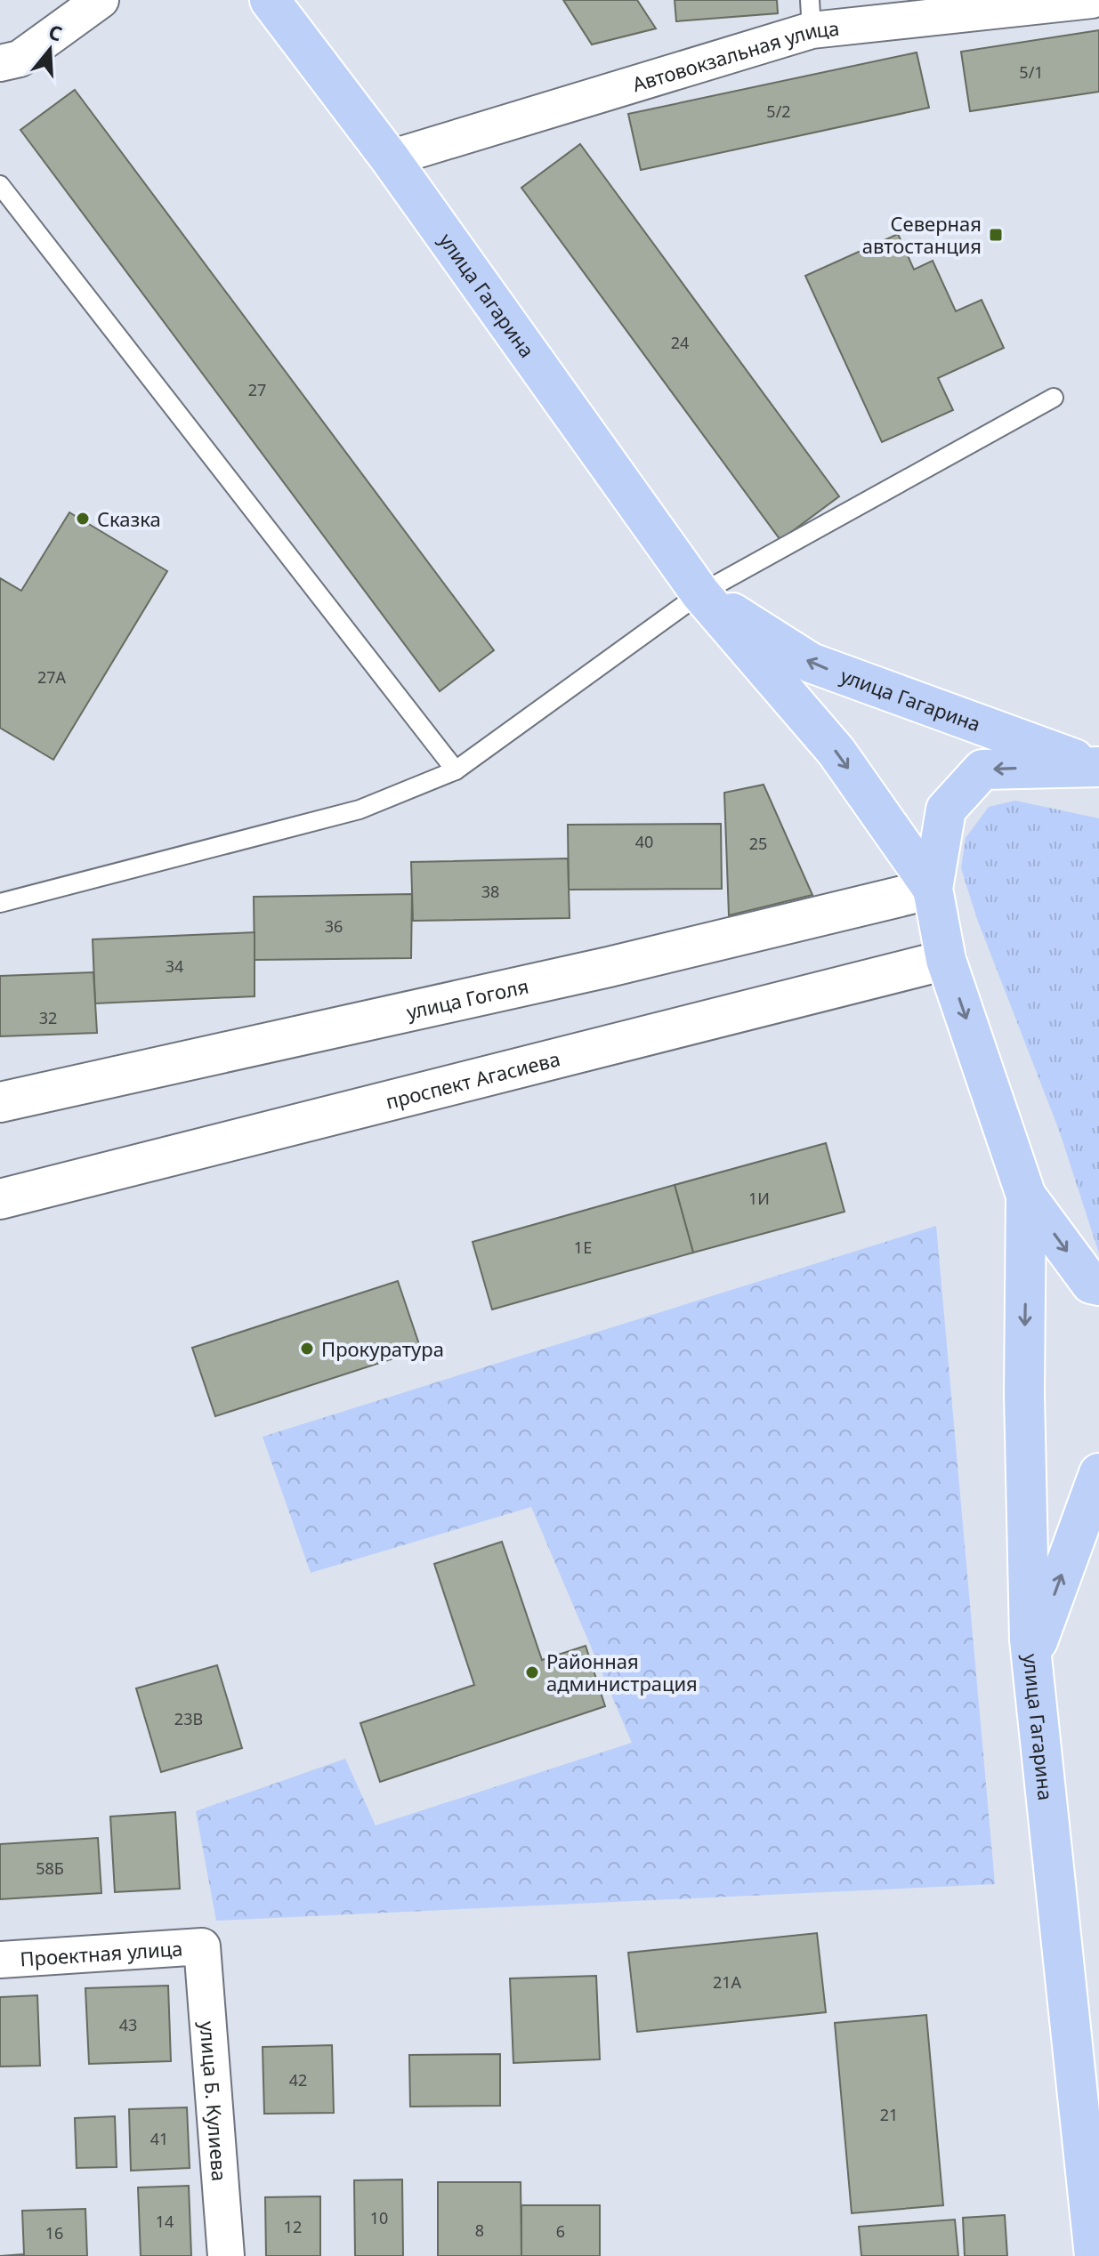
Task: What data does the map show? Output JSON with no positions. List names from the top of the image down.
{
  "streets": {
    "main road": ["улица Гагарина"],
    "street": [
      "Автовокзальная улица",
      "улица Гоголя",
      "проспект Агасиева",
      "Проектная улица",
      "улица Б. Кулиева"
    ]
  },
  "crossings": [
    ["Автовокзальная улица", "улица Гагарина"],
    ["улица Гагарина", "улица Гоголя"],
    ["Проектная улица", "улица Б. Кулиева"]
  ],
  "places": {
    "transit": ["Северная автостанция"],
    "other": ["Сказка", "Прокуратура", "Районная администрация"]
  },
  "house_numbers": [
    "5/1",
    "5/2",
    "24",
    "27",
    "27А",
    "40",
    "25",
    "38",
    "36",
    "34",
    "32",
    "1И",
    "1Е",
    "23В",
    "58Б",
    "21А",
    "43",
    "42",
    "21",
    "41",
    "10",
    "14",
    "12",
    "8",
    "6",
    "16"
  ],
  "north": "top"
}
